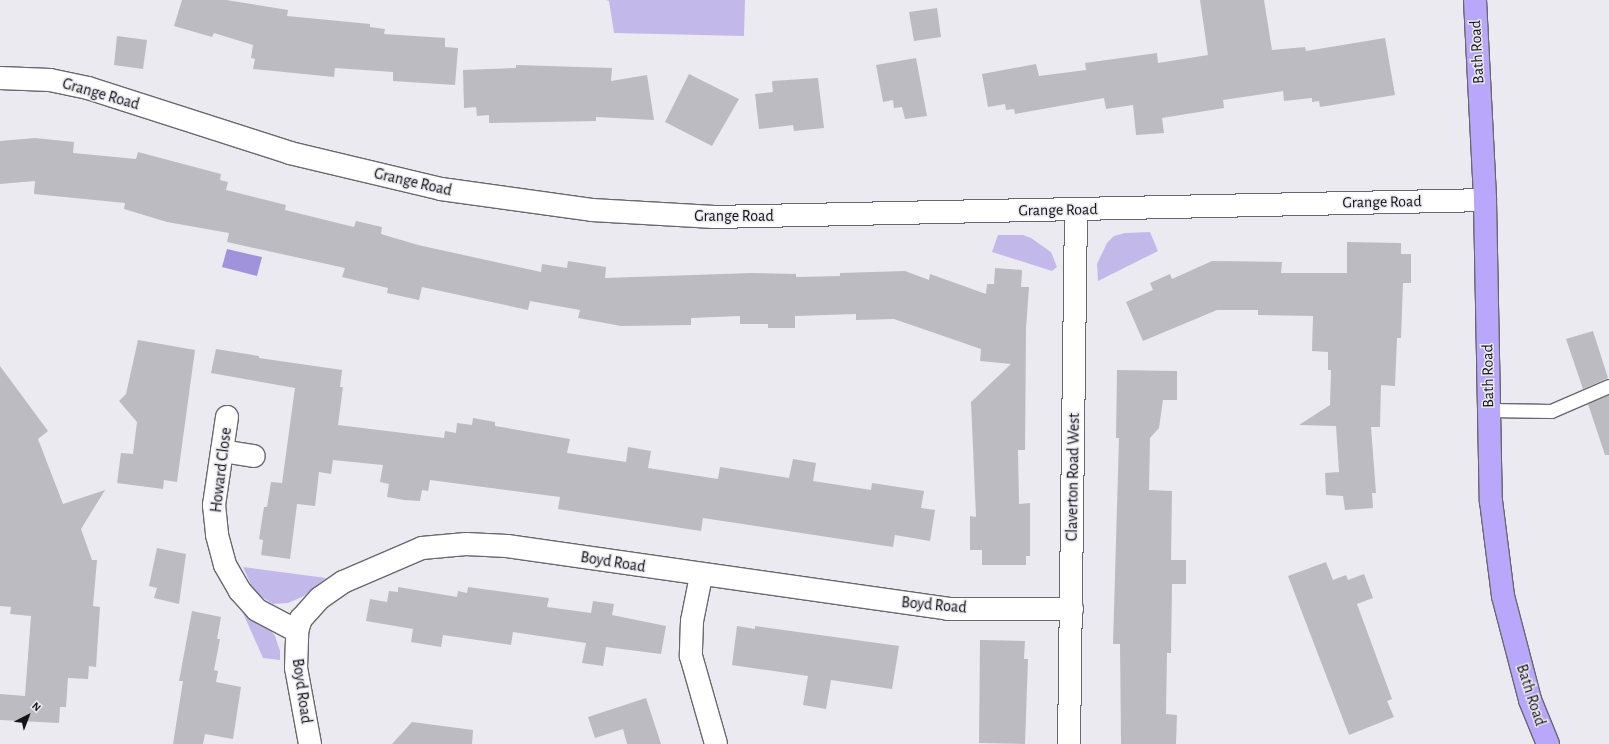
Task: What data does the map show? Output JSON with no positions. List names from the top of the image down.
{
  "streets": {
    "highway": ["Bath Road"],
    "street": [
      "Grange Road",
      "Howard Close",
      "Claverton Road West",
      "Boyd Road"
    ]
  },
  "crossings": [
    ["Bath Road", "Grange Road"],
    ["Grange Road", "Claverton Road West"],
    ["Howard Close", "Boyd Road"],
    ["Claverton Road West", "Boyd Road"]
  ],
  "north": "top right"
}
